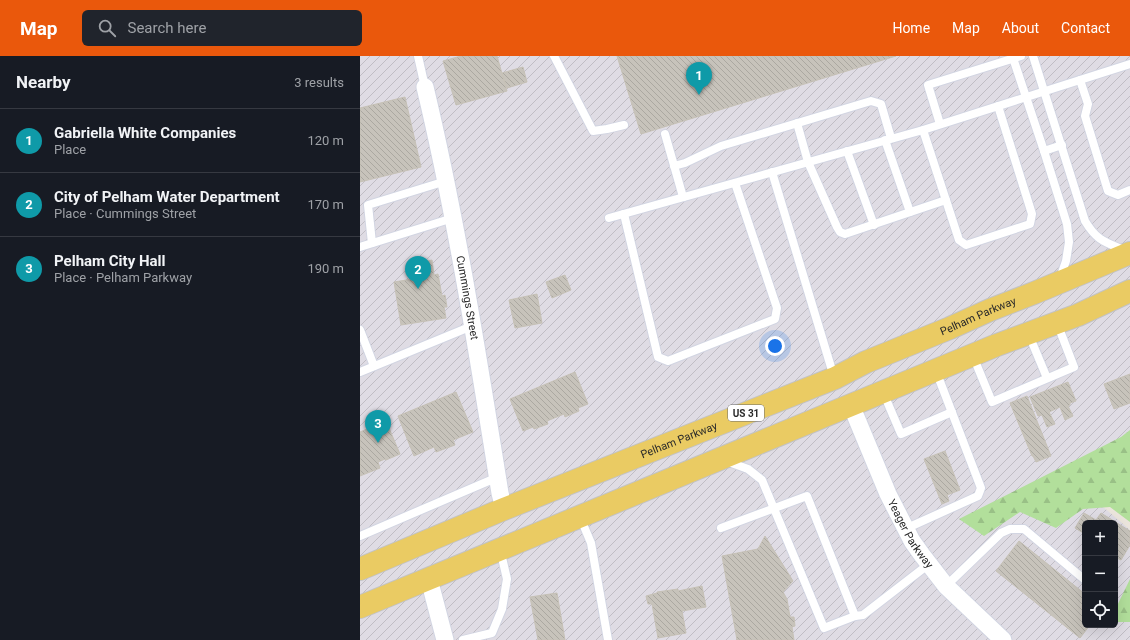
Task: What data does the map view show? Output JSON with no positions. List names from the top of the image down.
{
  "streets": {
    "main road": ["Pelham Parkway", "US 31"],
    "street": ["Cummings Street", "Yeager Parkway"]
  },
  "crossings": [
    ["Cummings Street", "Pelham Parkway"]
  ],
  "page": {
    "header": "Map",
    "search": "Search here",
    "nav": [
      "Home",
      "Map",
      "About",
      "Contact"
    ],
    "heading": ["Nearby", "3 results"],
    "pins": ["1", "2", "3"],
    "list": [
      {
        "mark": "1",
        "name": "Gabriella White Companies",
        "note": "Place",
        "value": "120 m"
      },
      {
        "mark": "2",
        "name": "City of Pelham Water Department",
        "note": "Place · Cummings Street",
        "value": "170 m"
      },
      {
        "mark": "3",
        "name": "Pelham City Hall",
        "note": "Place · Pelham Parkway",
        "value": "190 m"
      }
    ],
    "map_buttons": ["+", "−"]
  }
}
